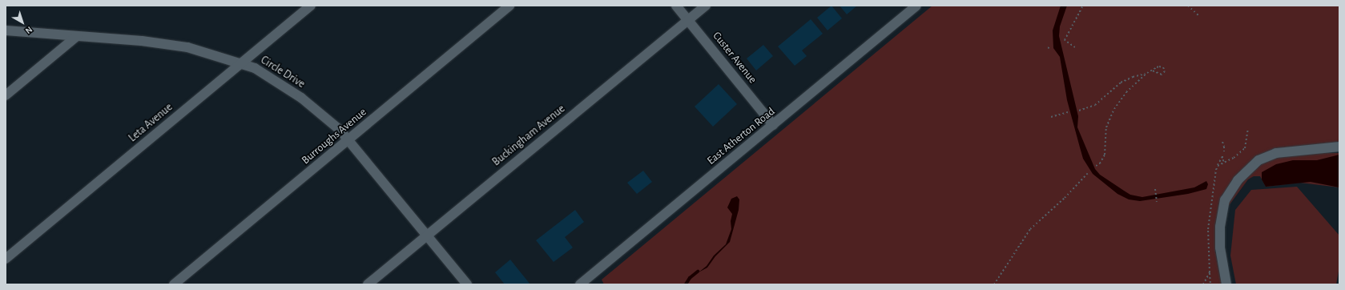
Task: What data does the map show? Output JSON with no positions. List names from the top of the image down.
{
  "streets": {
    "street": [
      "Custer Avenue",
      "Circle Drive",
      "Leta Avenue",
      "Buckingham Avenue",
      "Burroughs Avenue",
      "East Atherton Road"
    ]
  },
  "crossings": [
    ["Custer Avenue", "Buckingham Avenue"],
    ["Custer Avenue", "East Atherton Road"],
    ["Circle Drive", "Leta Avenue"],
    ["Circle Drive", "Buckingham Avenue"],
    ["Circle Drive", "Burroughs Avenue"]
  ],
  "north": "bottom right"
}
